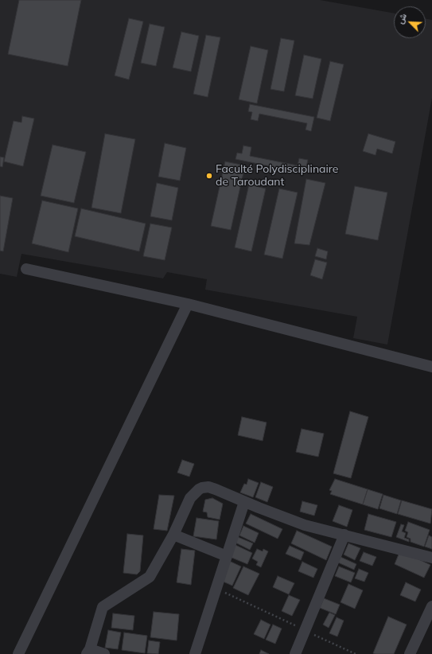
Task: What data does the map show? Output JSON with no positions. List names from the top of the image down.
{
  "places": ["Faculté Polydisciplinaire de Taroudant"],
  "north": "top left"
}
